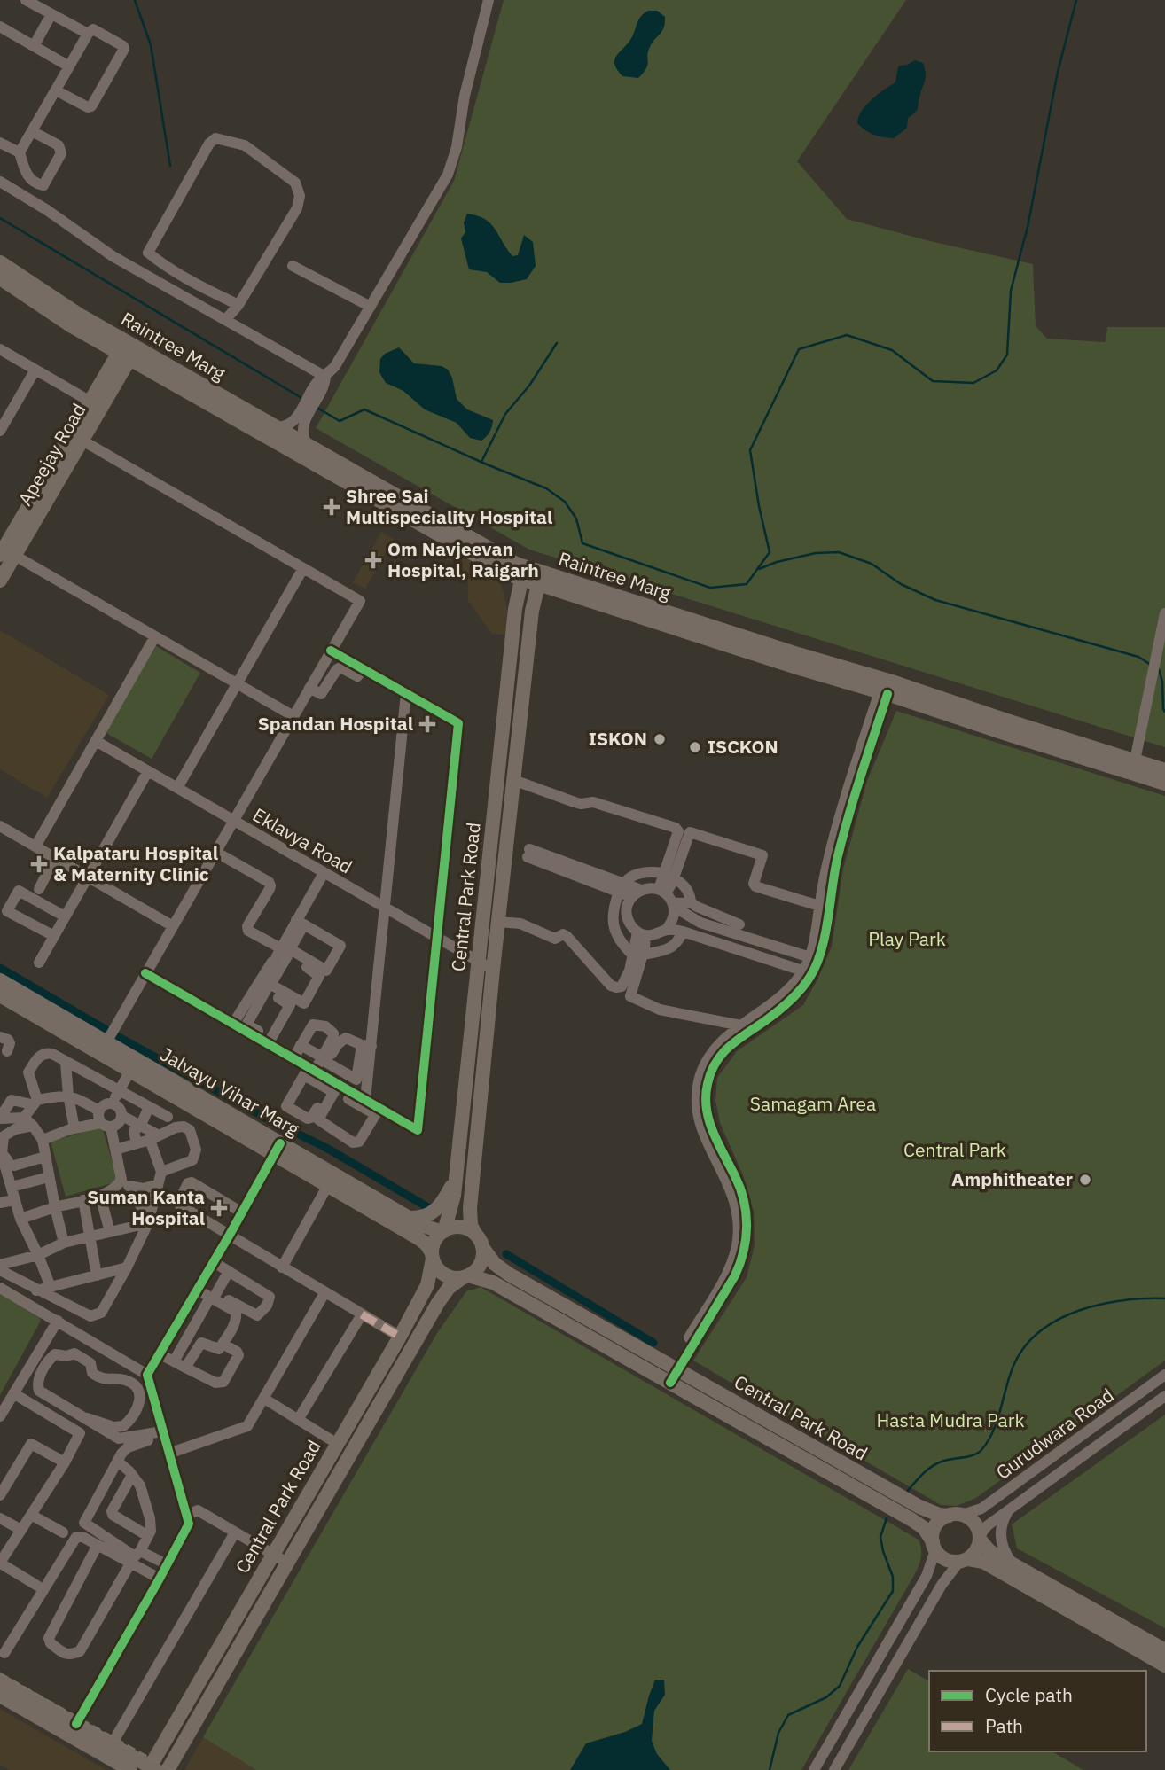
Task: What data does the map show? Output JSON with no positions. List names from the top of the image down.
{
  "streets": {
    "main road": [
      "Raintree Marg",
      "Apeejay Road",
      "Central Park Road",
      "Jalvayu Vihar Marg"
    ],
    "street": ["Eklavya Road", "Gurudwara Road"]
  },
  "crossings": [
    ["Raintree Marg", "Apeejay Road"],
    ["Raintree Marg", "Central Park Road"],
    ["Eklavya Road", "Central Park Road"],
    ["Central Park Road", "Jalvayu Vihar Marg"],
    ["Central Park Road", "Gurudwara Road"]
  ],
  "parks": [
    "Play Park",
    "Samagam Area",
    "Central Park",
    "Hasta Mudra Park"
  ],
  "places": {
    "health": [
      "Shree Sai Multispeciality Hospital",
      "Om Navjeevan Hospital, Raigarh",
      "Spandan Hospital",
      "Kalpataru Hospital & Maternity Clinic",
      "Suman Kanta Hospital"
    ],
    "other": ["ISKON", "ISCKON", "Amphitheater"]
  },
  "legend": ["Cycle path", "Path"]
}
